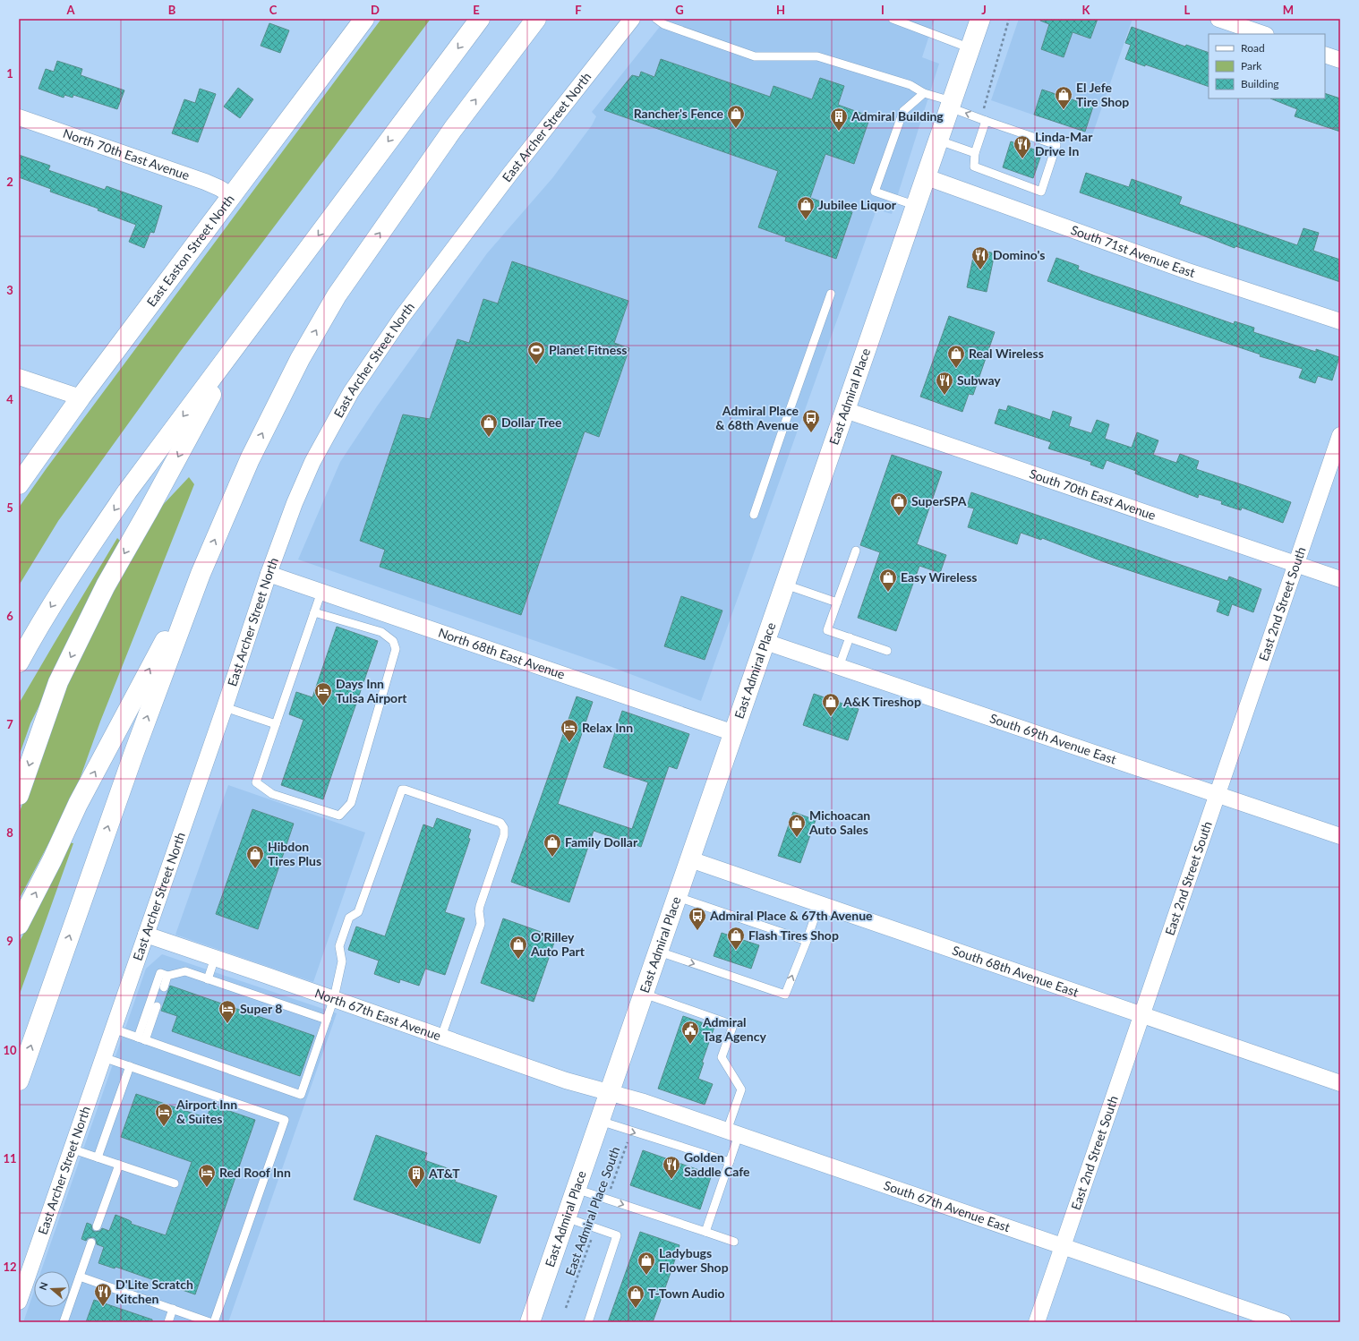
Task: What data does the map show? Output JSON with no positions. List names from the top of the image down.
{
  "streets": {
    "main road": ["East Easton Street North", "East Admiral Place"],
    "street": [
      "East Archer Street North",
      "North 70th East Avenue",
      "South 71st Avenue East",
      "South 70th East Avenue",
      "East 2nd Street South",
      "North 68th East Avenue",
      "South 69th Avenue East",
      "South 68th Avenue East",
      "North 67th East Avenue",
      "South 67th Avenue East"
    ],
    "path": ["East Admiral Place South"]
  },
  "crossings": [
    ["East Archer Street North", "North 68th East Avenue"],
    ["East Archer Street North", "North 67th East Avenue"],
    ["North 70th East Avenue", "East Easton Street North"],
    ["South 71st Avenue East", "East Admiral Place"],
    ["East Admiral Place", "South 70th East Avenue"],
    ["East Admiral Place", "North 68th East Avenue"],
    ["East Admiral Place", "South 69th Avenue East"],
    ["East Admiral Place", "South 68th Avenue East"],
    ["East Admiral Place", "North 67th East Avenue"],
    ["East Admiral Place", "South 67th Avenue East"],
    ["South 70th East Avenue", "East 2nd Street South"],
    ["East 2nd Street South", "South 69th Avenue East"],
    ["East 2nd Street South", "South 68th Avenue East"],
    ["East 2nd Street South", "South 67th Avenue East"],
    ["North 67th East Avenue", "South 67th Avenue East"]
  ],
  "places": {
    "shop": [
      "El Jefe Tire Shop",
      "Rancher's Fence",
      "Jubilee Liquor",
      "Real Wireless",
      "Dollar Tree",
      "SuperSPA",
      "Easy Wireless",
      "A&K Tireshop",
      "Michoacan Auto Sales",
      "Family Dollar",
      "Hibdon Tires Plus",
      "Flash Tires Shop",
      "O'Rilley Auto Part",
      "Ladybugs Flower Shop",
      "T-Town Audio"
    ],
    "building": ["Admiral Building", "AT&T"],
    "restaurant": [
      "Linda-Mar Drive In",
      "Domino's",
      "Subway",
      "Golden Saddle Cafe",
      "D'Lite Scratch Kitchen"
    ],
    "sports": ["Planet Fitness"],
    "bus stop": ["Admiral Place & 68th Avenue", "Admiral Place & 67th Avenue"],
    "hotel": [
      "Days Inn Tulsa Airport",
      "Relax Inn",
      "Super 8",
      "Airport Inn & Suites",
      "Red Roof Inn"
    ],
    "public building": ["Admiral Tag Agency"]
  },
  "legend": ["Road", "Park", "Building"],
  "north": "left",
  "grid": {
    "columns": [
      "A",
      "B",
      "C",
      "D",
      "E",
      "F",
      "G",
      "H",
      "I",
      "J",
      "K",
      "L",
      "M"
    ],
    "rows": [
      "1",
      "2",
      "3",
      "4",
      "5",
      "6",
      "7",
      "8",
      "9",
      "10",
      "11",
      "12"
    ]
  }
}
